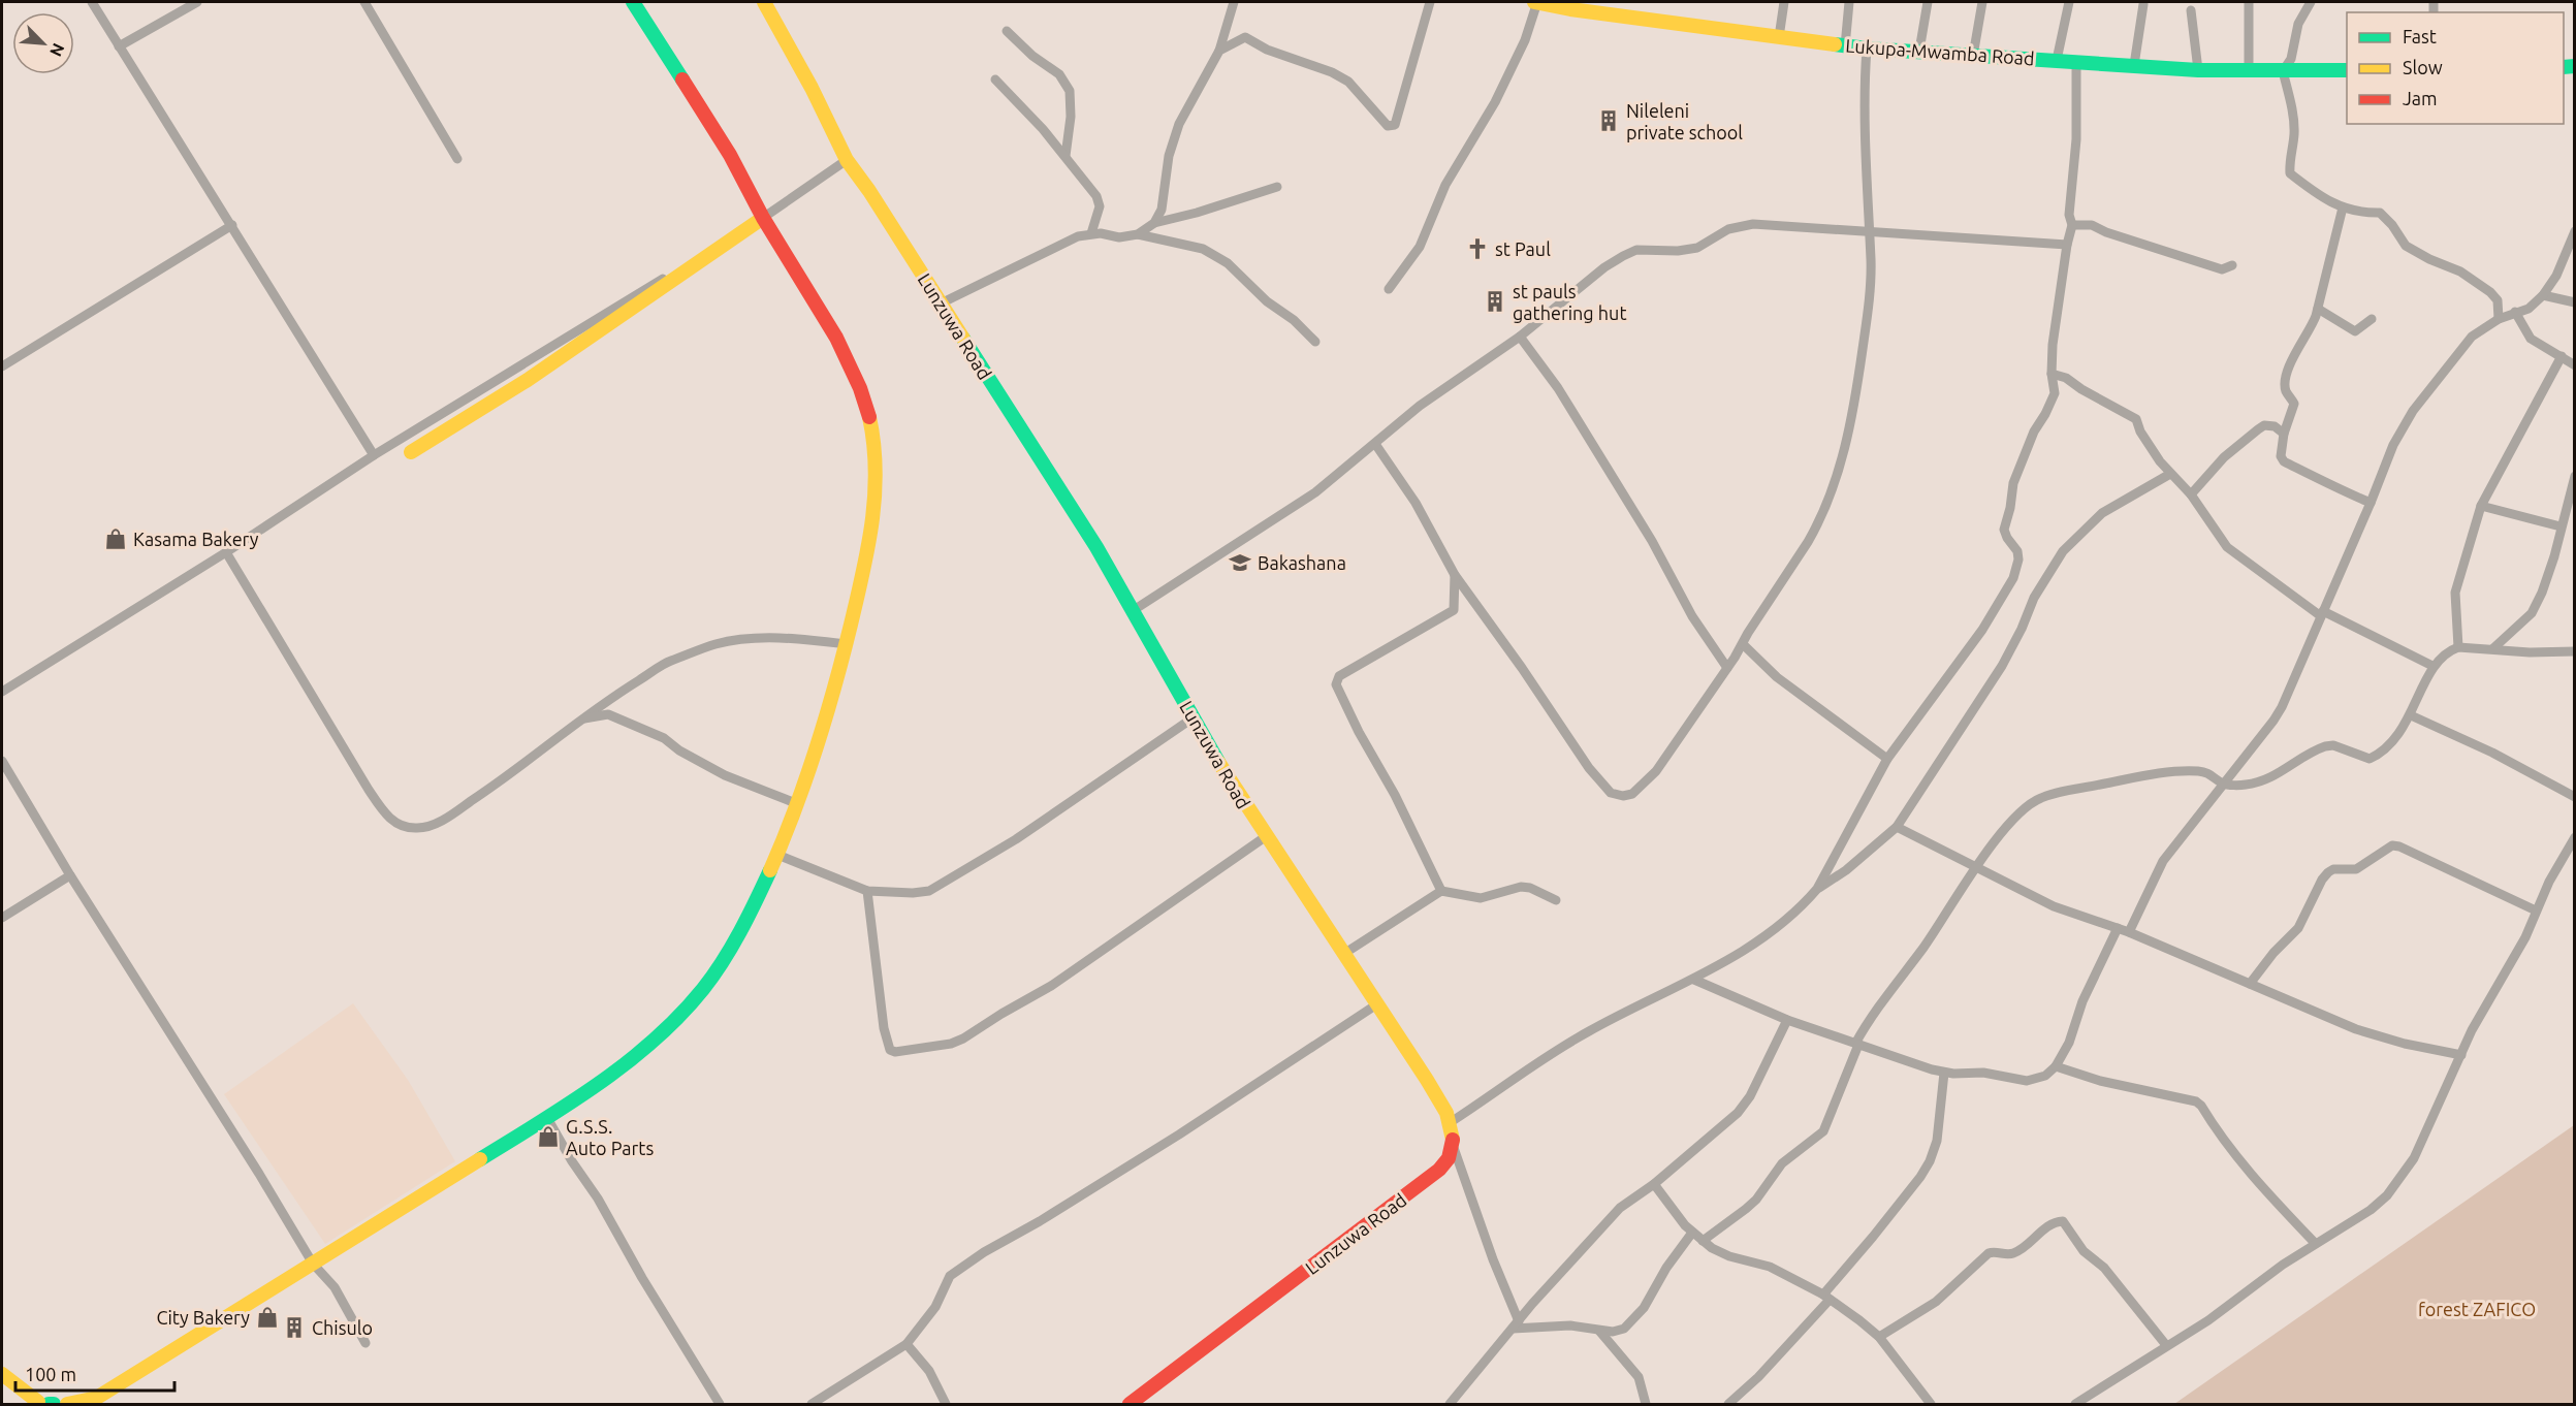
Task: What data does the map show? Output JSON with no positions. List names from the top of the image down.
{
  "streets": {
    "street": ["Lukupa-Mwamba Road", "Lunzuwa Road"]
  },
  "parks": ["forest ZAFICO"],
  "places": {
    "building": ["Nileleni private school", "st pauls gathering hut", "Chisulo"],
    "church": ["st Paul"],
    "shop": ["Kasama Bakery", "G.S.S. Auto Parts", "City Bakery"],
    "school or university": ["Bakashana"]
  },
  "legend": ["Fast", "Slow", "Jam"],
  "scale_bar": "100 m",
  "north": "bottom right"
}
